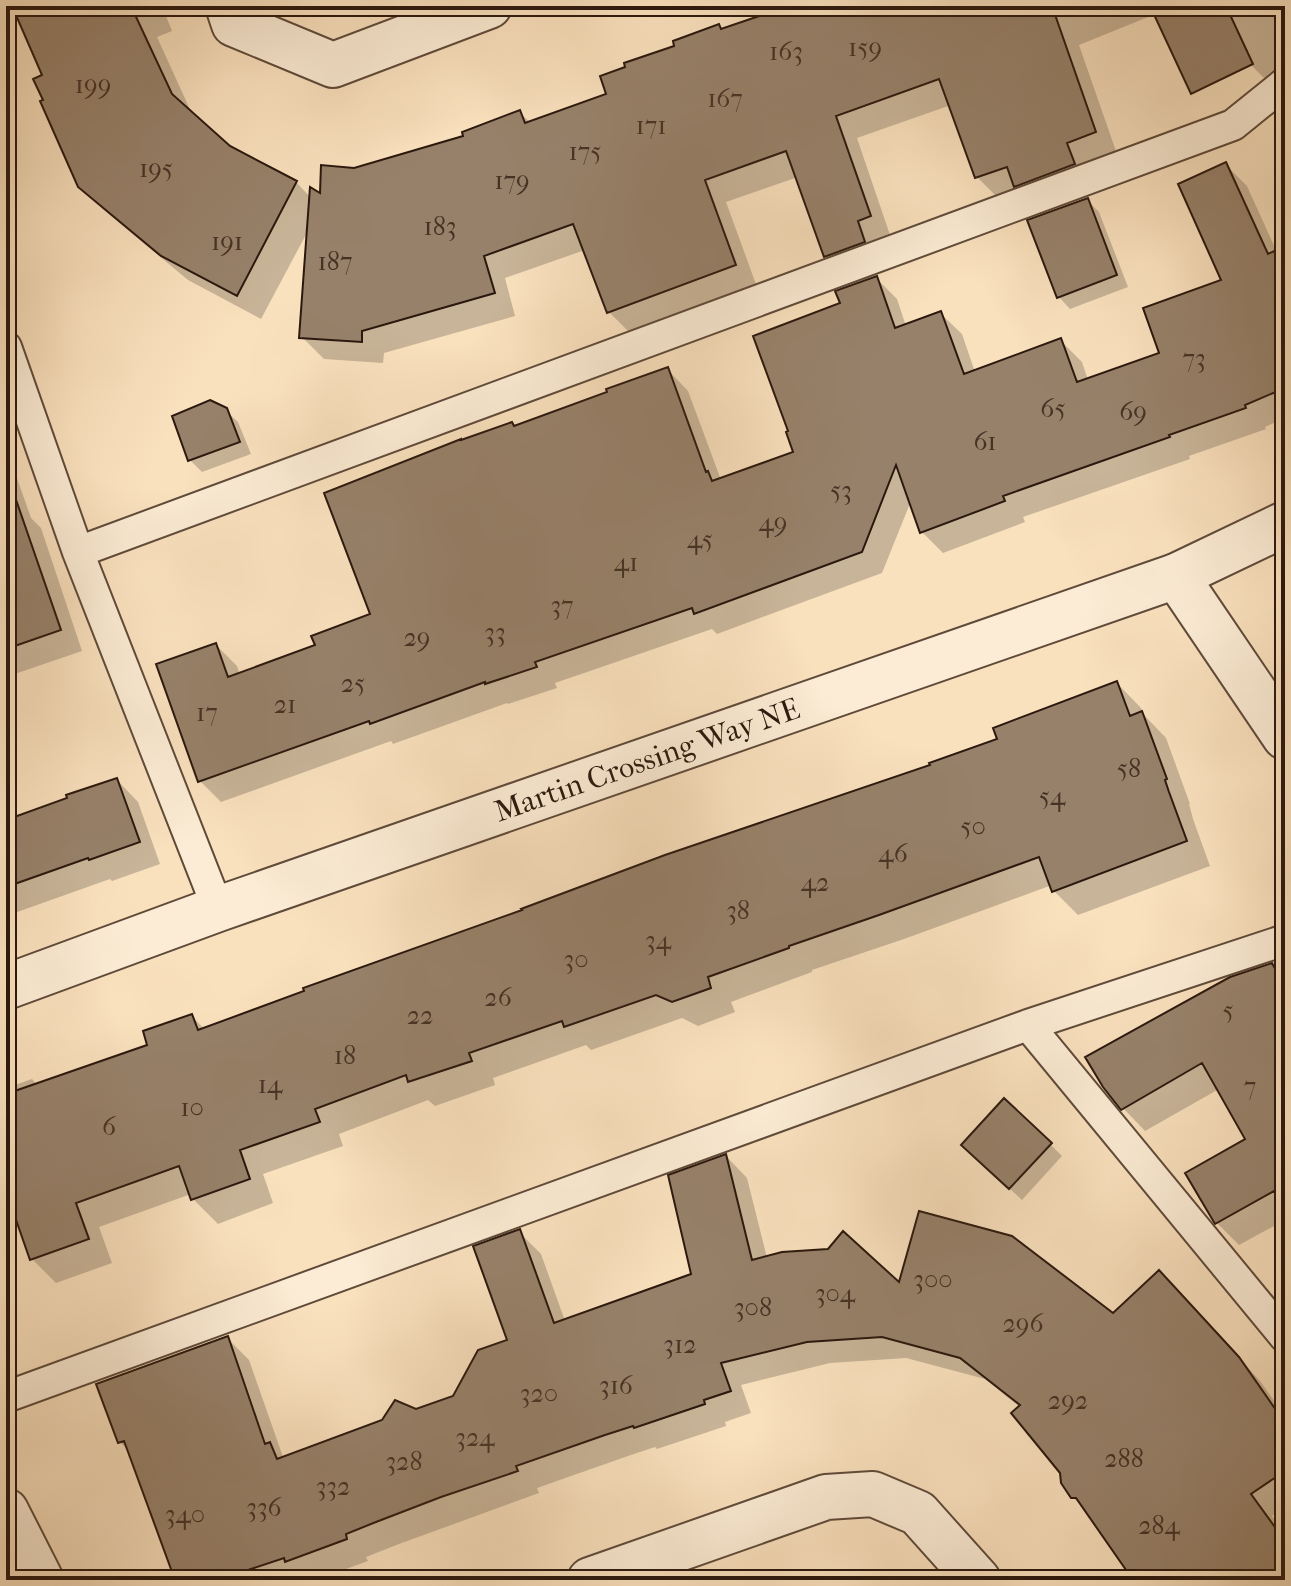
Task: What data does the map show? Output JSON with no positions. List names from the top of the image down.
{
  "streets": {
    "street": ["Martin Crossing Way NE"]
  },
  "house_numbers": [
    "159",
    "163",
    "199",
    "167",
    "171",
    "175",
    "195",
    "179",
    "183",
    "191",
    "187",
    "73",
    "65",
    "69",
    "61",
    "53",
    "49",
    "45",
    "41",
    "37",
    "33",
    "29",
    "25",
    "21",
    "17",
    "58",
    "54",
    "50",
    "46",
    "42",
    "38",
    "34",
    "30",
    "26",
    "5",
    "22",
    "18",
    "14",
    "7",
    "10",
    "6",
    "300",
    "304",
    "308",
    "296",
    "312",
    "316",
    "320",
    "292",
    "324",
    "288",
    "328",
    "332",
    "336",
    "340",
    "284"
  ]
}
